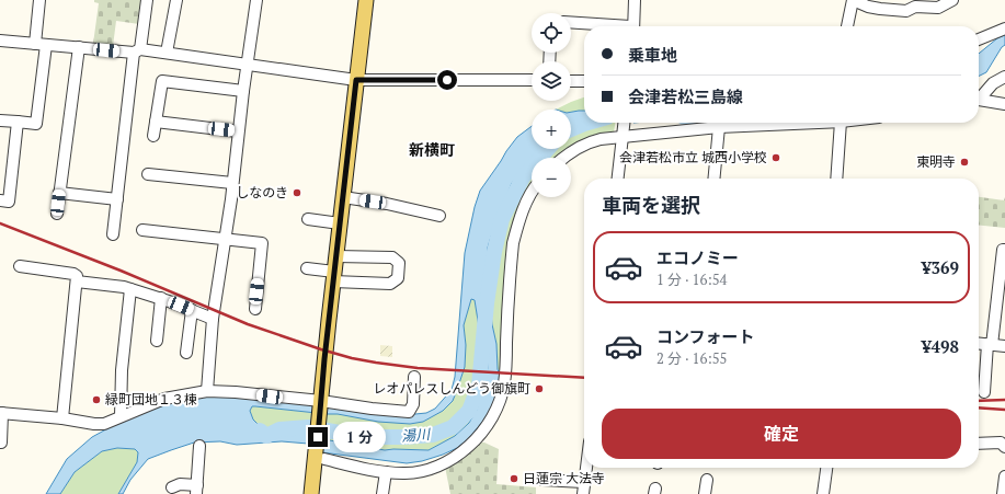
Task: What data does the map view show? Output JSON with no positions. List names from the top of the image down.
{
  "districts": ["新横町"],
  "water": ["湯川"],
  "places": [
    "会津若松市立 城西小学校",
    "東明寺",
    "しなのき",
    "レオパレスしんどう御旗町",
    "緑町団地１３棟",
    "日蓮宗 大法寺"
  ],
  "page": {
    "map_buttons": ["+", "−"],
    "banner": ["乗車地", "会津若松三島線"],
    "heading": "車両を選択",
    "list": [
      {
        "name": "エコノミー",
        "note": "1 分 · 16:54",
        "value": "¥369"
      },
      {
        "name": "コンフォート",
        "note": "2 分 · 16:55",
        "value": "¥498"
      }
    ],
    "buttons": "確定",
    "bubble": "1 分"
  }
}
